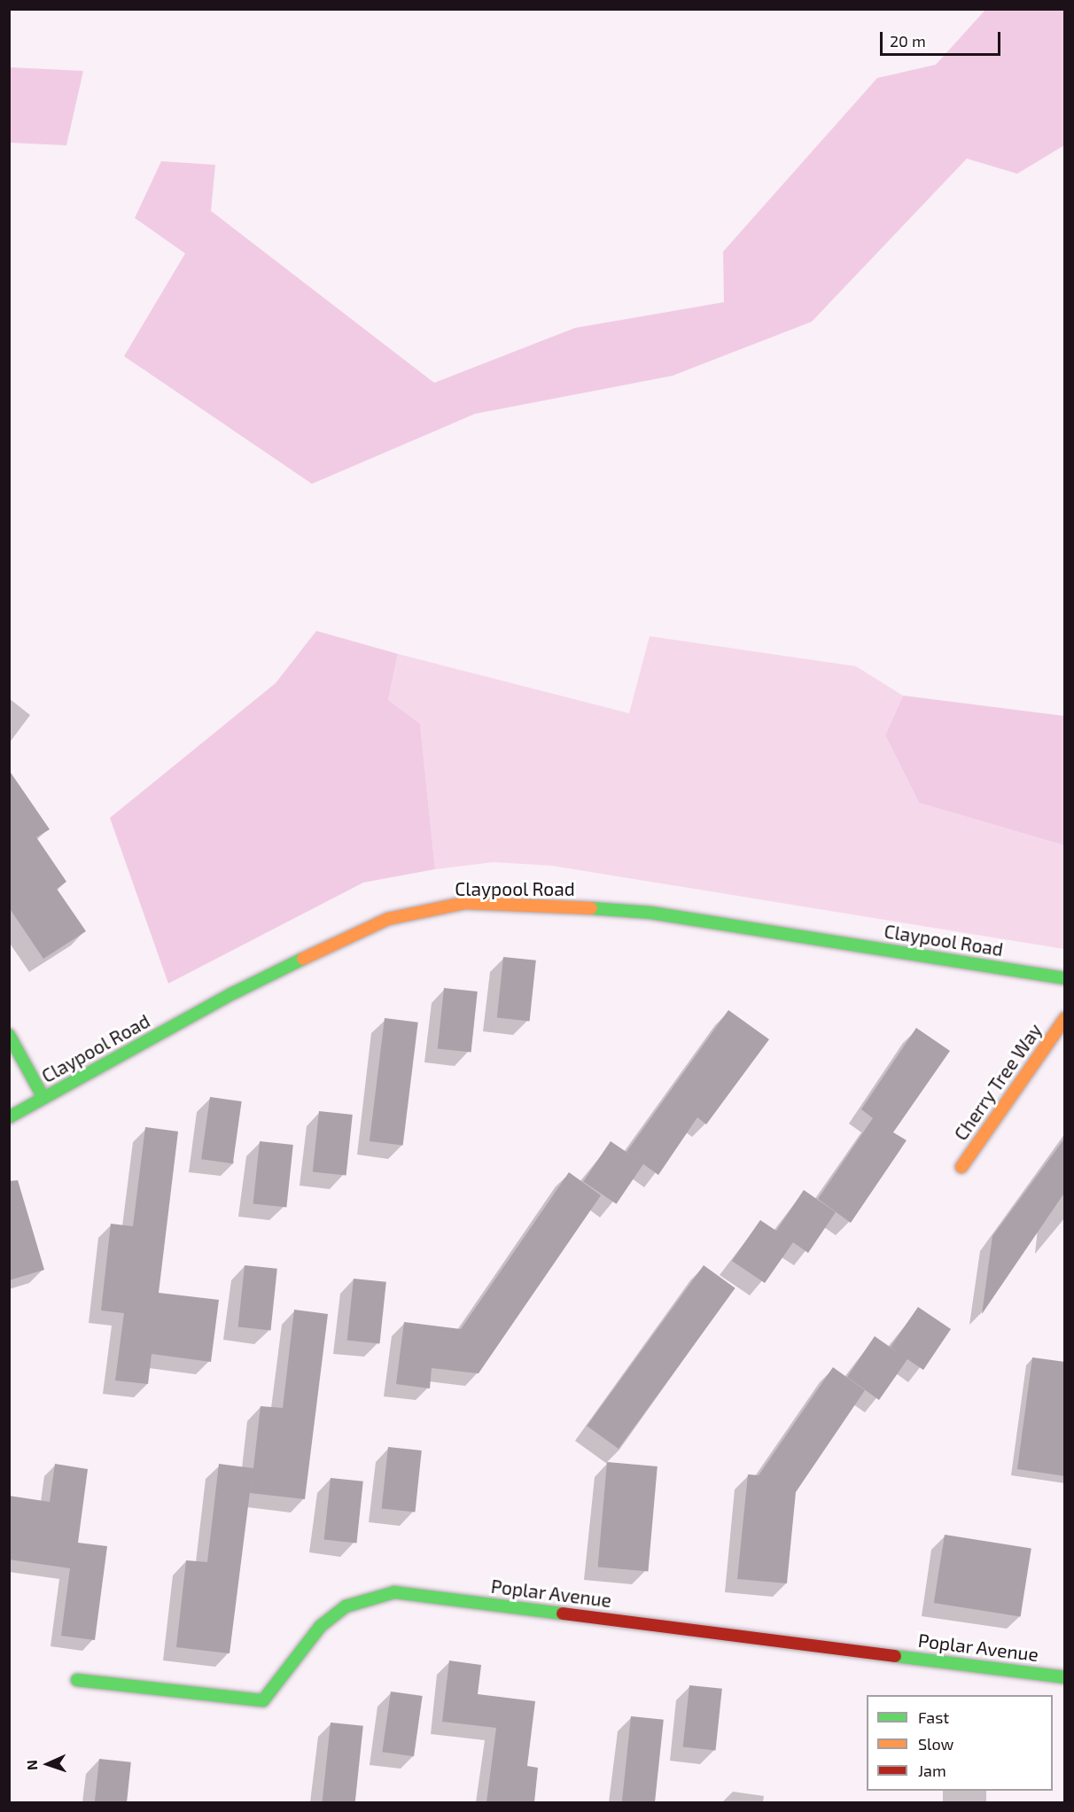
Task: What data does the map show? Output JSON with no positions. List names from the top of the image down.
{
  "streets": {
    "street": ["Claypool Road", "Cherry Tree Way", "Poplar Avenue"]
  },
  "legend": ["Fast", "Slow", "Jam"],
  "scale_bar": "20 m",
  "north": "left"
}
